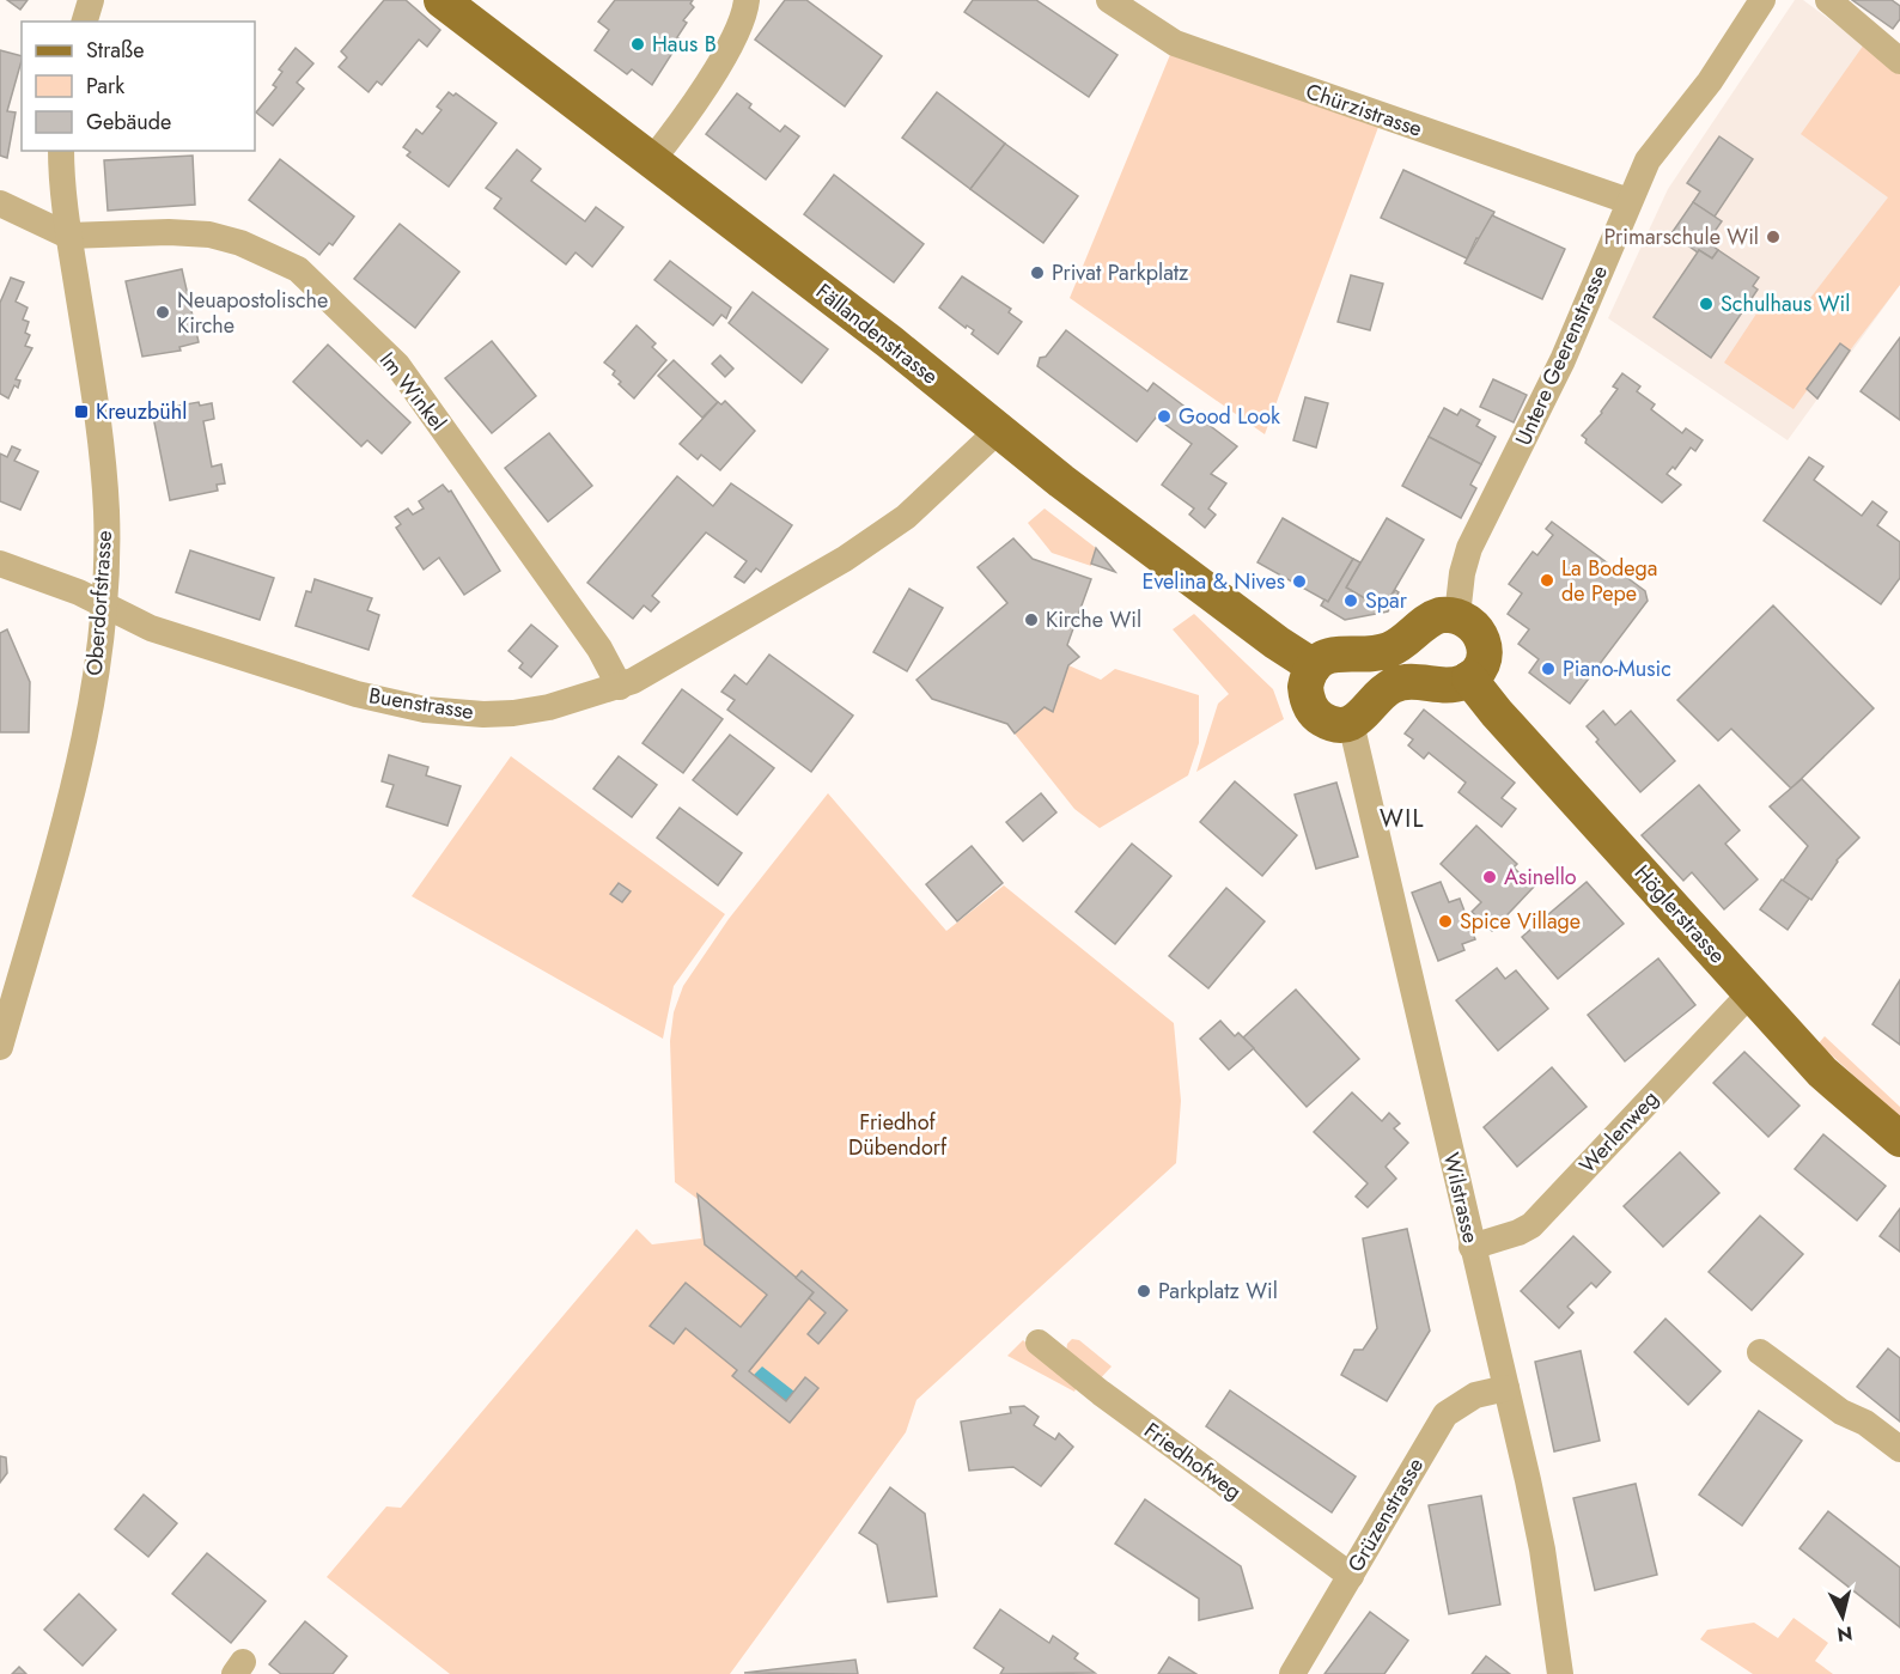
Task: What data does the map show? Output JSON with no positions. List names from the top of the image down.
{
  "streets": {
    "main road": ["Fällandenstrasse", "Höglerstrasse"],
    "street": [
      "Chürzistrasse",
      "Untere Geerenstrasse",
      "Im Winkel",
      "Oberdorfstrasse",
      "Buenstrasse",
      "Werlenweg",
      "Wilstrasse",
      "Friedhofweg",
      "Grüzenstrasse"
    ]
  },
  "crossings": [
    ["Chürzistrasse", "Untere Geerenstrasse"],
    ["Fällandenstrasse", "Buenstrasse"],
    ["Im Winkel", "Oberdorfstrasse"],
    ["Im Winkel", "Buenstrasse"],
    ["Oberdorfstrasse", "Buenstrasse"],
    ["Höglerstrasse", "Werlenweg"],
    ["Werlenweg", "Wilstrasse"],
    ["Wilstrasse", "Grüzenstrasse"],
    ["Friedhofweg", "Grüzenstrasse"]
  ],
  "districts": ["WIL"],
  "parks": ["Friedhof Dübendorf"],
  "places": {
    "other": [
      "Haus B",
      "Primarschule Wil",
      "Privat Parkplatz",
      "Schulhaus Wil",
      "Neuapostolische Kirche",
      "Good Look",
      "La Bodega de Pepe",
      "Evelina & Nives",
      "Spar",
      "Kirche Wil",
      "Piano-Music",
      "Asinello",
      "Spice Village",
      "Parkplatz Wil"
    ],
    "transit": ["Kreuzbühl"]
  },
  "legend": ["Straße", "Park", "Gebäude"],
  "north": "bottom"
}
